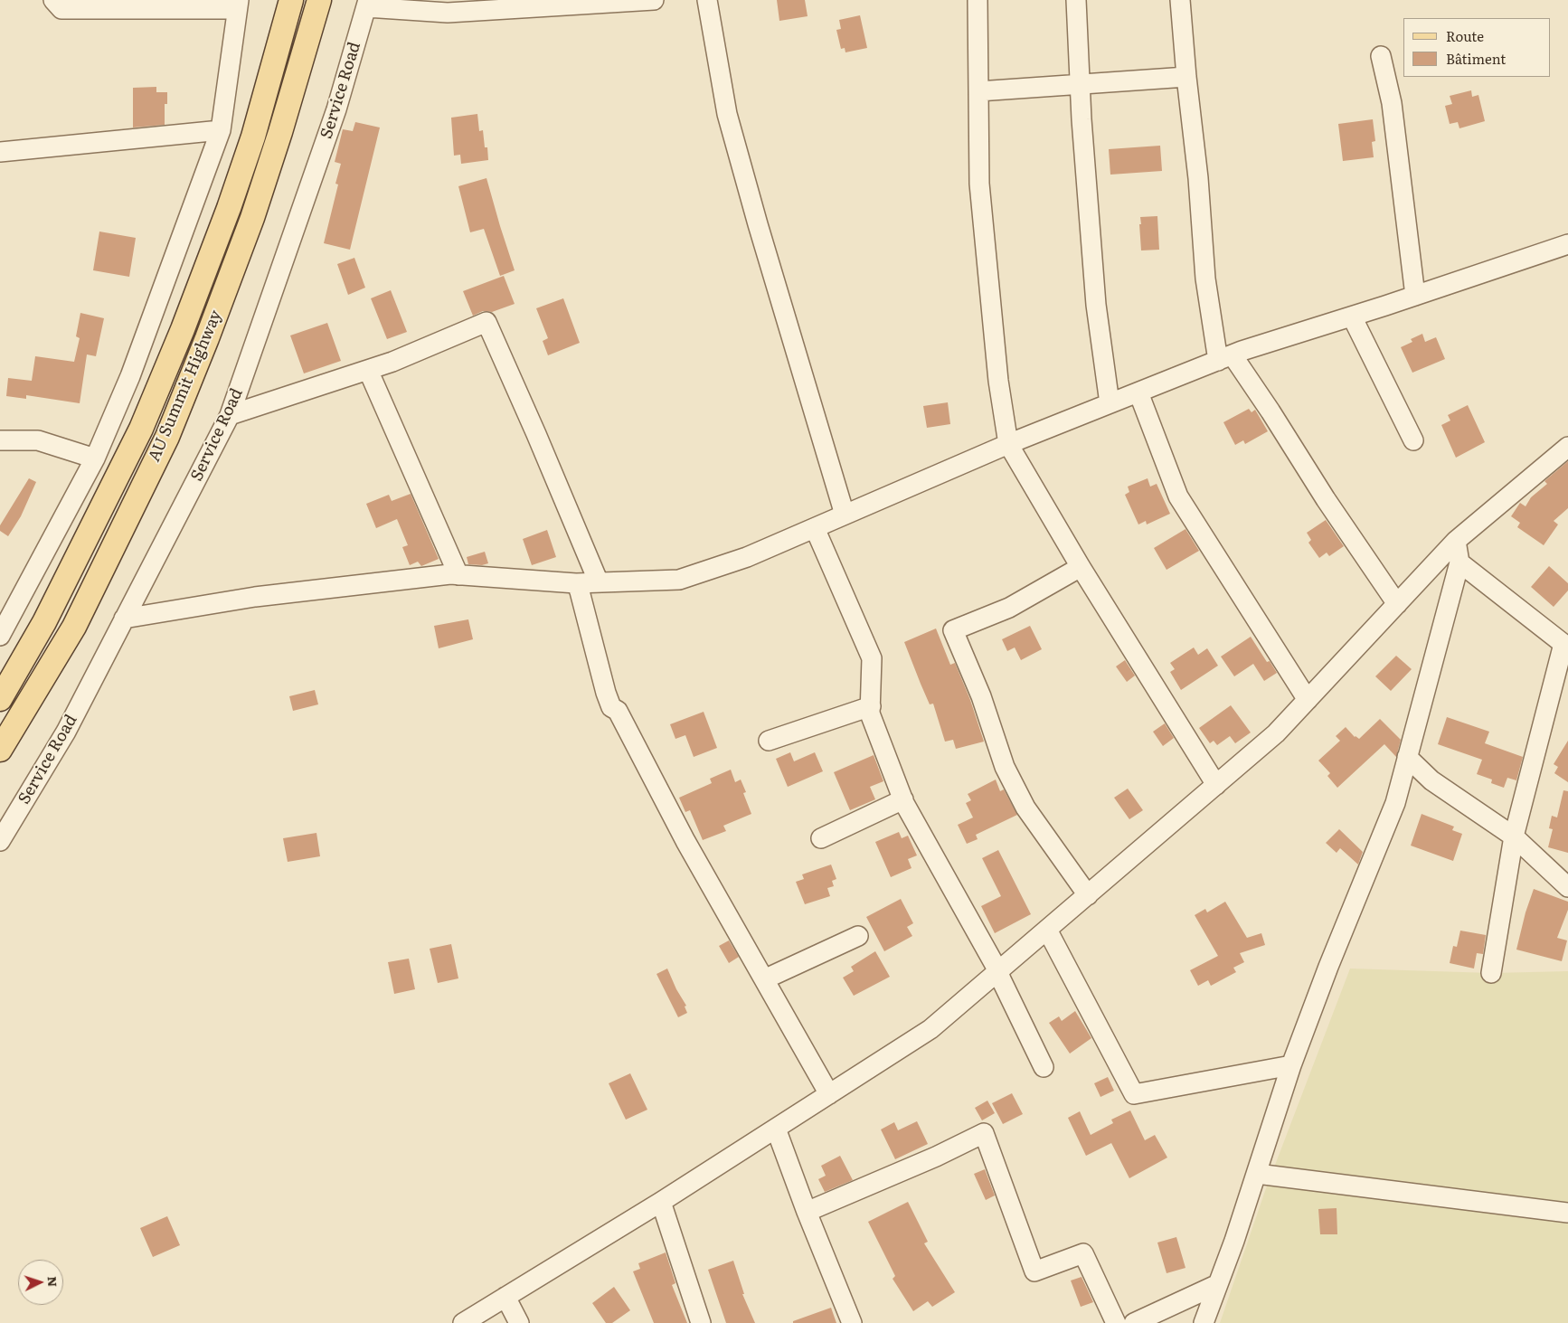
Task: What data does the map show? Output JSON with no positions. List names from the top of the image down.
{
  "streets": {
    "main road": ["AU Summit Highway"],
    "street": ["Service Road"]
  },
  "legend": ["Route", "Bâtiment"],
  "north": "right"
}
